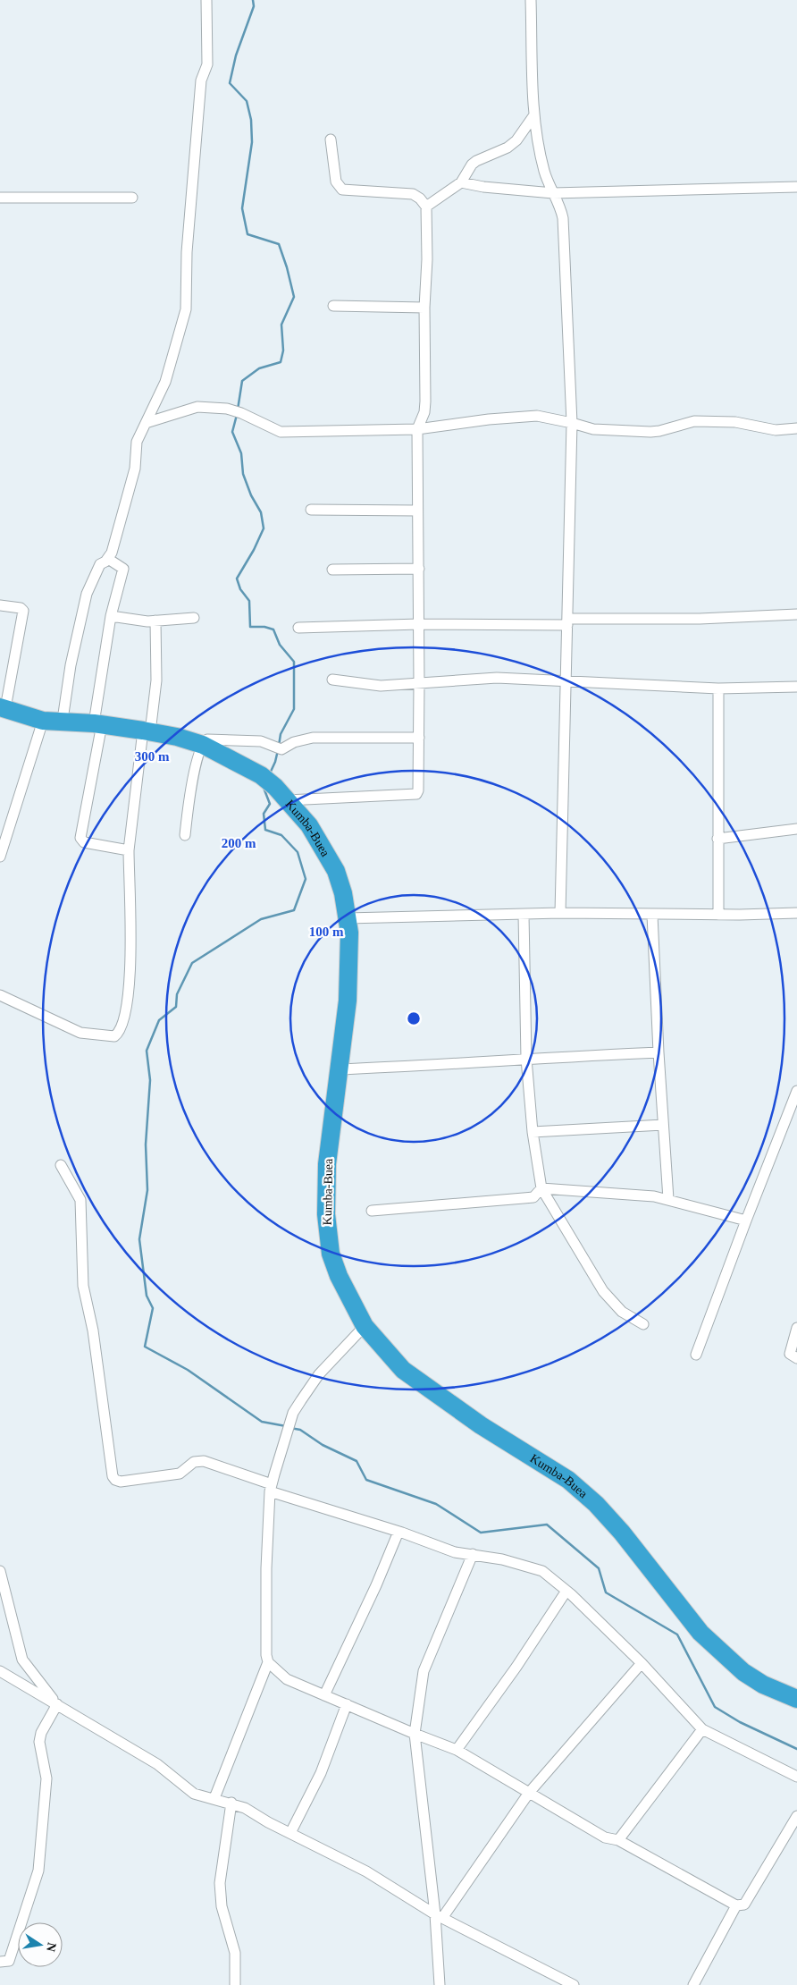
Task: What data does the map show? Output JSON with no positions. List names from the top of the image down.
{
  "streets": {
    "highway": ["Kumba-Buea"]
  },
  "north": "right",
  "rings": ["300 m", "200 m", "100 m"]
}
